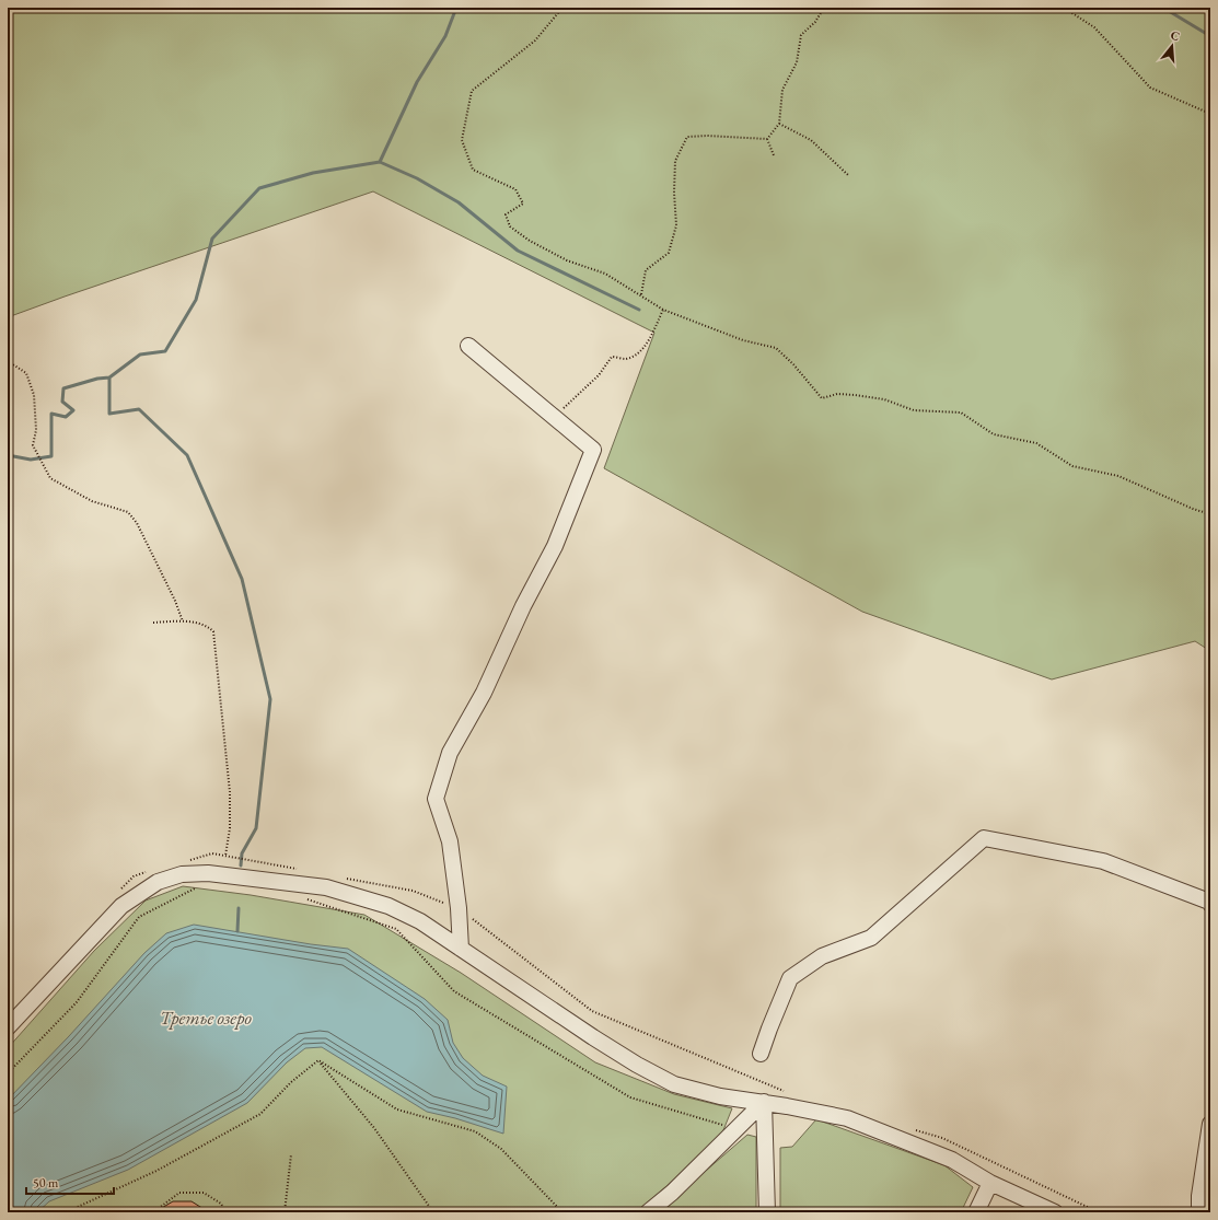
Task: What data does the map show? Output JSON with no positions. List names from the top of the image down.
{
  "water": ["Третье озеро"],
  "scale_bar": "50 m",
  "north": "top"
}
